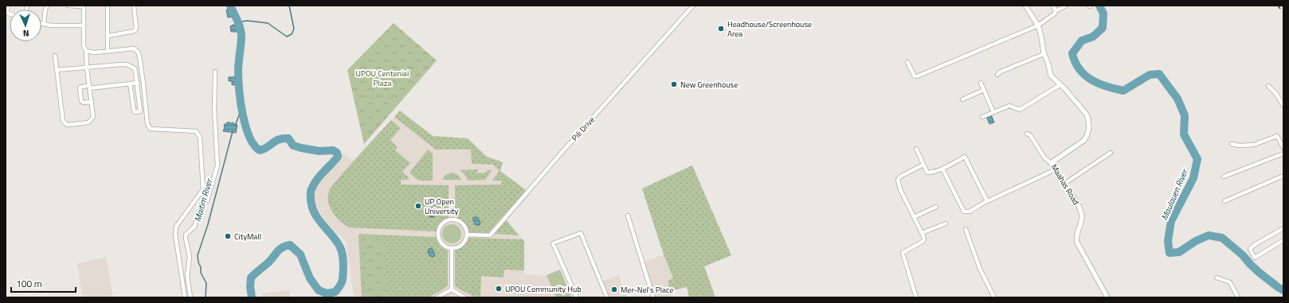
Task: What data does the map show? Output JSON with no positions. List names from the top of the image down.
{
  "streets": {
    "street": ["Pili Drive", "Maahas Road"]
  },
  "water": ["Maulauen River", "Maitim River"],
  "parks": ["UPOU Centenial Plaza"],
  "places": [
    "Headhouse/Screenhouse Area",
    "New Greenhouse",
    "UP Open University",
    "CityMall",
    "UPOU Community Hub",
    "Mer-Nel's Place"
  ],
  "scale_bar": "100 m",
  "north": "bottom"
}
